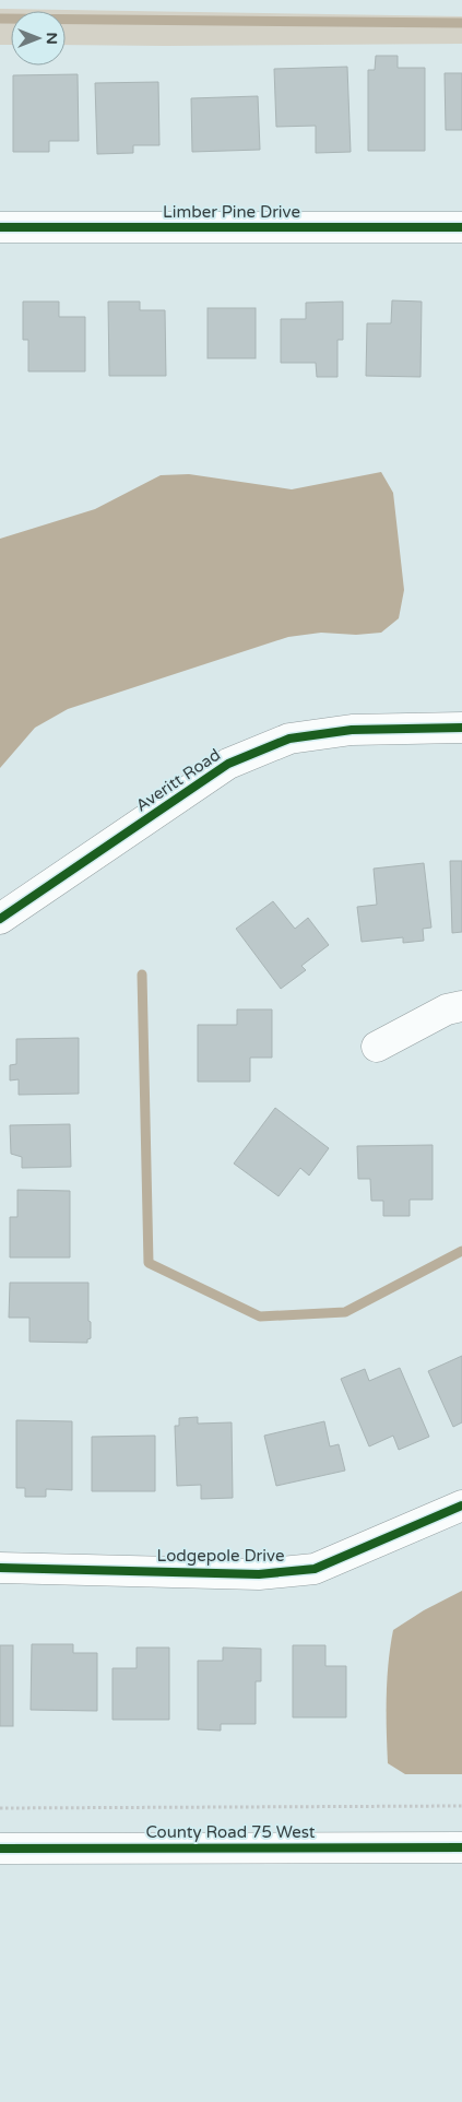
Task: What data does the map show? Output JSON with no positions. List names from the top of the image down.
{
  "streets": {
    "street": [
      "Limber Pine Drive",
      "Averitt Road",
      "Lodgepole Drive",
      "County Road 75 West"
    ]
  },
  "north": "right"
}
